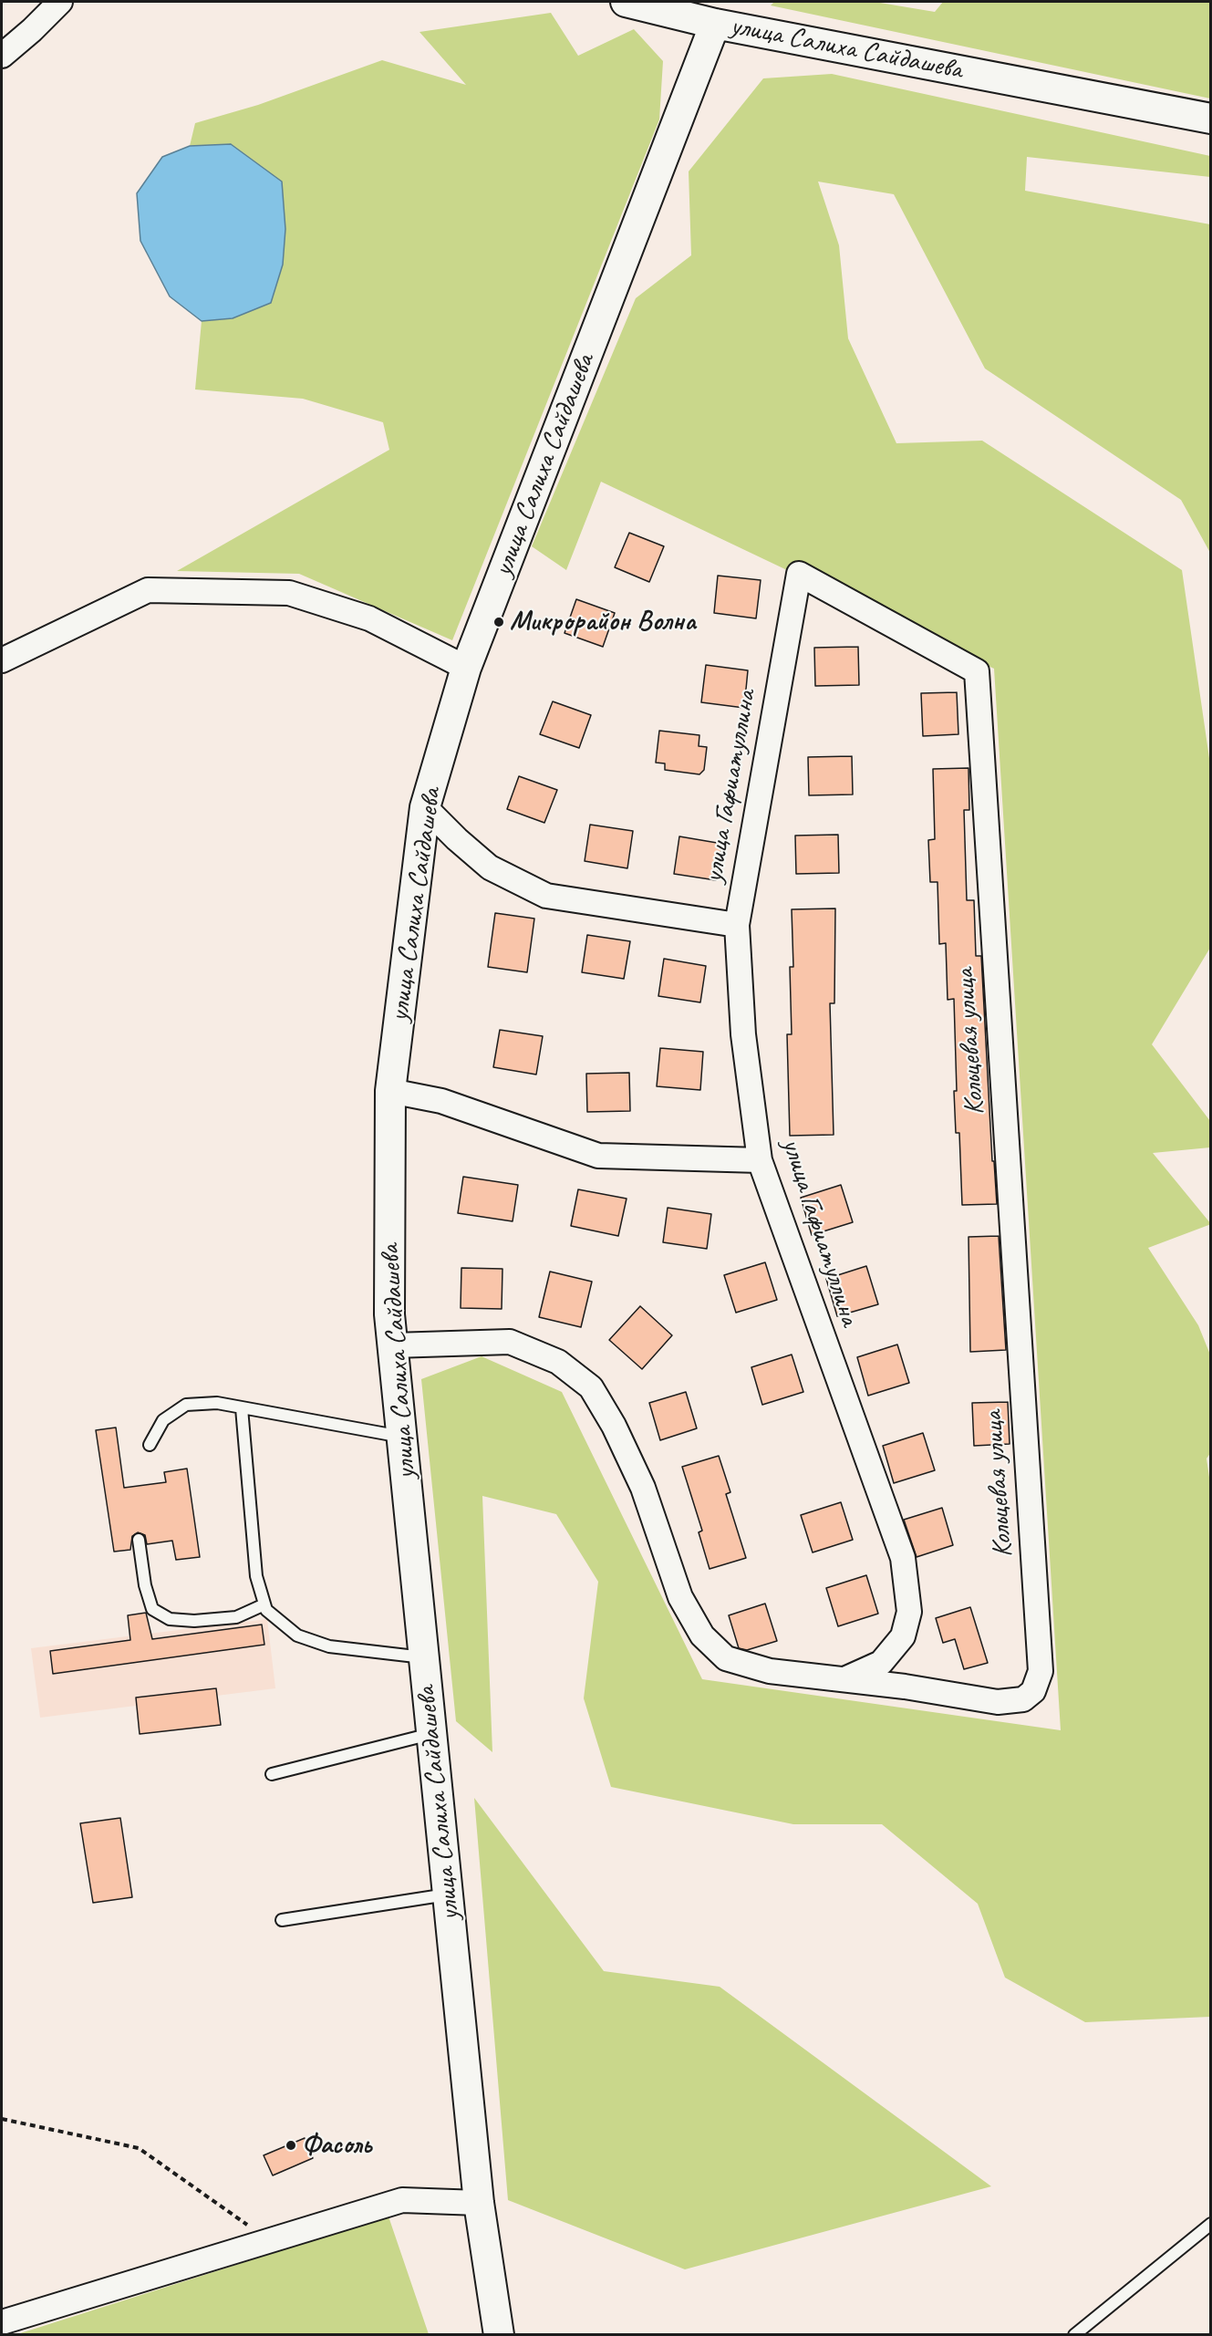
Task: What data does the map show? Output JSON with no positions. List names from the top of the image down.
{
  "streets": {
    "street": ["улица Салиха Сайдашева", "улица Гафиатуллина", "Кольцевая улица"]
  },
  "crossings": [
    ["улица Салиха Сайдашева", "Кольцевая улица"],
    ["улица Гафиатуллина", "Кольцевая улица"]
  ],
  "places": ["Микрорайон Волна", "Фасоль"]
}
